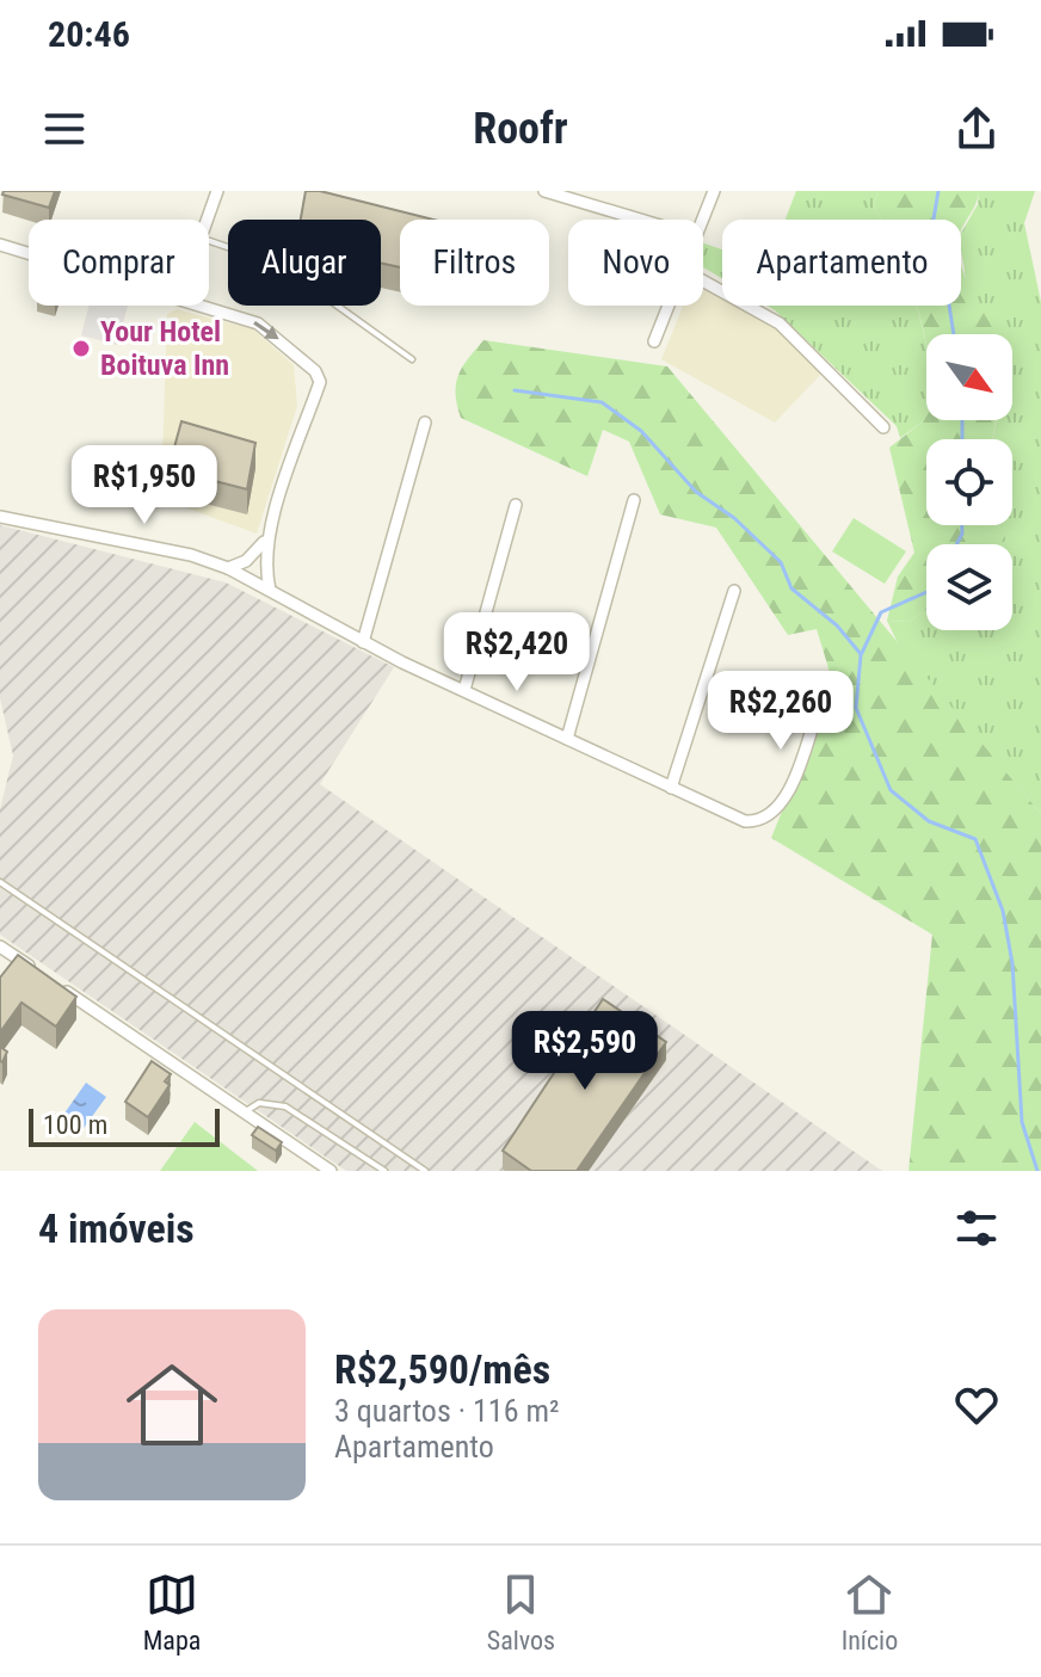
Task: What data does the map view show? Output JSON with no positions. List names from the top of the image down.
{
  "places": ["Your Hotel Boituva Inn"],
  "scale_bar": "100 m",
  "north": "bottom right",
  "page": {
    "status": "20:46",
    "header": "Roofr",
    "chip": [
      "Comprar",
      "Alugar",
      "Filtros",
      "Novo",
      "Apartamento"
    ],
    "price": [
      "R$1,950",
      "R$2,420",
      "R$2,260",
      "R$2,590"
    ],
    "scale": "100 m",
    "heading": "4 imóveis",
    "list": [
      {
        "name": "R$2,590/mês",
        "note": "3 quartos · 116 m² · Apartamento"
      }
    ],
    "tabs": ["Mapa", "Salvos", "Início"]
  }
}
